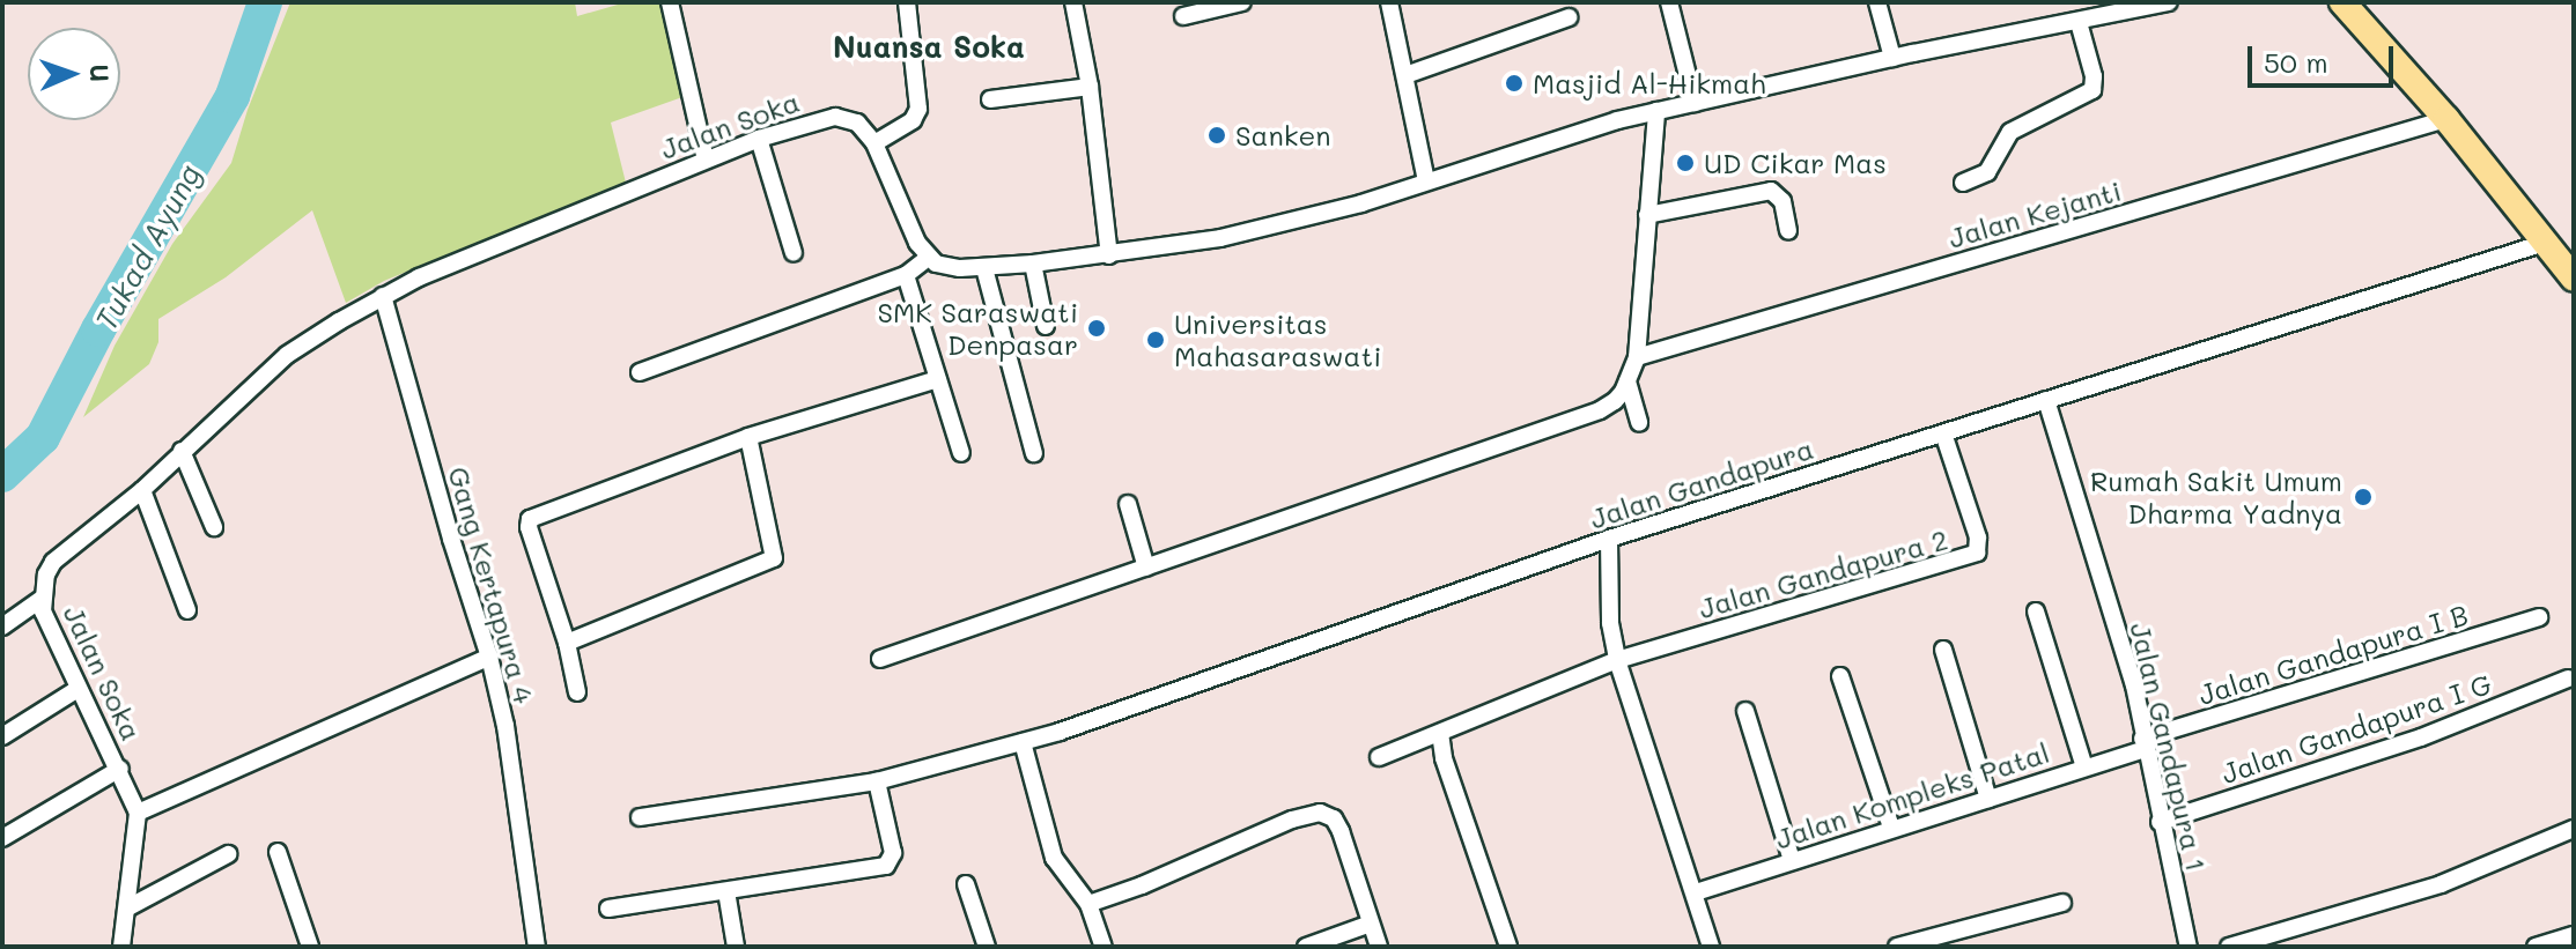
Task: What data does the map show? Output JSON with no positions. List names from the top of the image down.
{
  "streets": {
    "street": [
      "Jalan Soka",
      "Jalan Kejanti",
      "Jalan Gandapura",
      "Jalan Gandapura 2",
      "Gang Kertapura 4",
      "Jalan Gandapura I B",
      "Jalan Gandapura I G",
      "Jalan Gandapura 1",
      "Jalan Kompleks Patal"
    ]
  },
  "crossings": [
    ["Jalan Soka", "Gang Kertapura 4"],
    ["Jalan Gandapura", "Jalan Gandapura 2"],
    ["Jalan Gandapura", "Jalan Gandapura 1"],
    ["Jalan Gandapura I B", "Jalan Gandapura 1"],
    ["Jalan Gandapura I B", "Jalan Kompleks Patal"],
    ["Jalan Gandapura I G", "Jalan Gandapura 1"],
    ["Jalan Gandapura 1", "Jalan Kompleks Patal"]
  ],
  "districts": ["Nuansa Soka"],
  "water": ["Tukad Ayung"],
  "places": [
    "Masjid Al-Hikmah",
    "Sanken",
    "UD Cikar Mas",
    "SMK Saraswati Denpasar",
    "Universitas Mahasaraswati",
    "Rumah Sakit Umum Dharma Yadnya"
  ],
  "scale_bar": "50 m",
  "north": "right"
}
